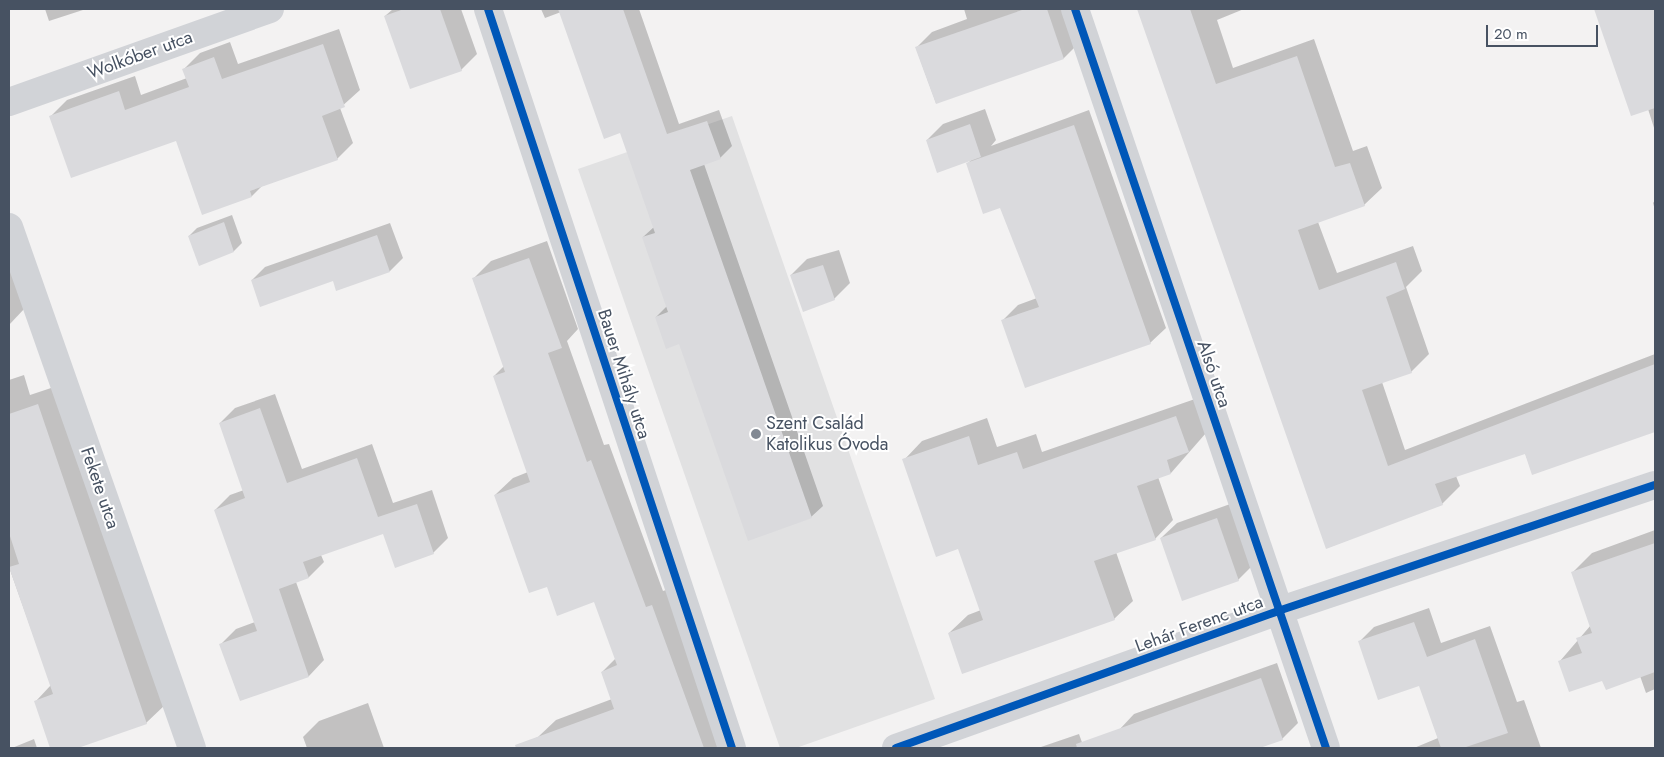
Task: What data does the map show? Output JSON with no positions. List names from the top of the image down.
{
  "streets": {
    "street": [
      "Wolkóber utca",
      "Bauer Mihály utca",
      "Alsó utca",
      "Fekete utca",
      "Lehár Ferenc utca"
    ]
  },
  "crossings": [
    ["Alsó utca", "Lehár Ferenc utca"]
  ],
  "places": ["Szent Család Katolikus Óvoda"],
  "scale_bar": "20 m"
}
